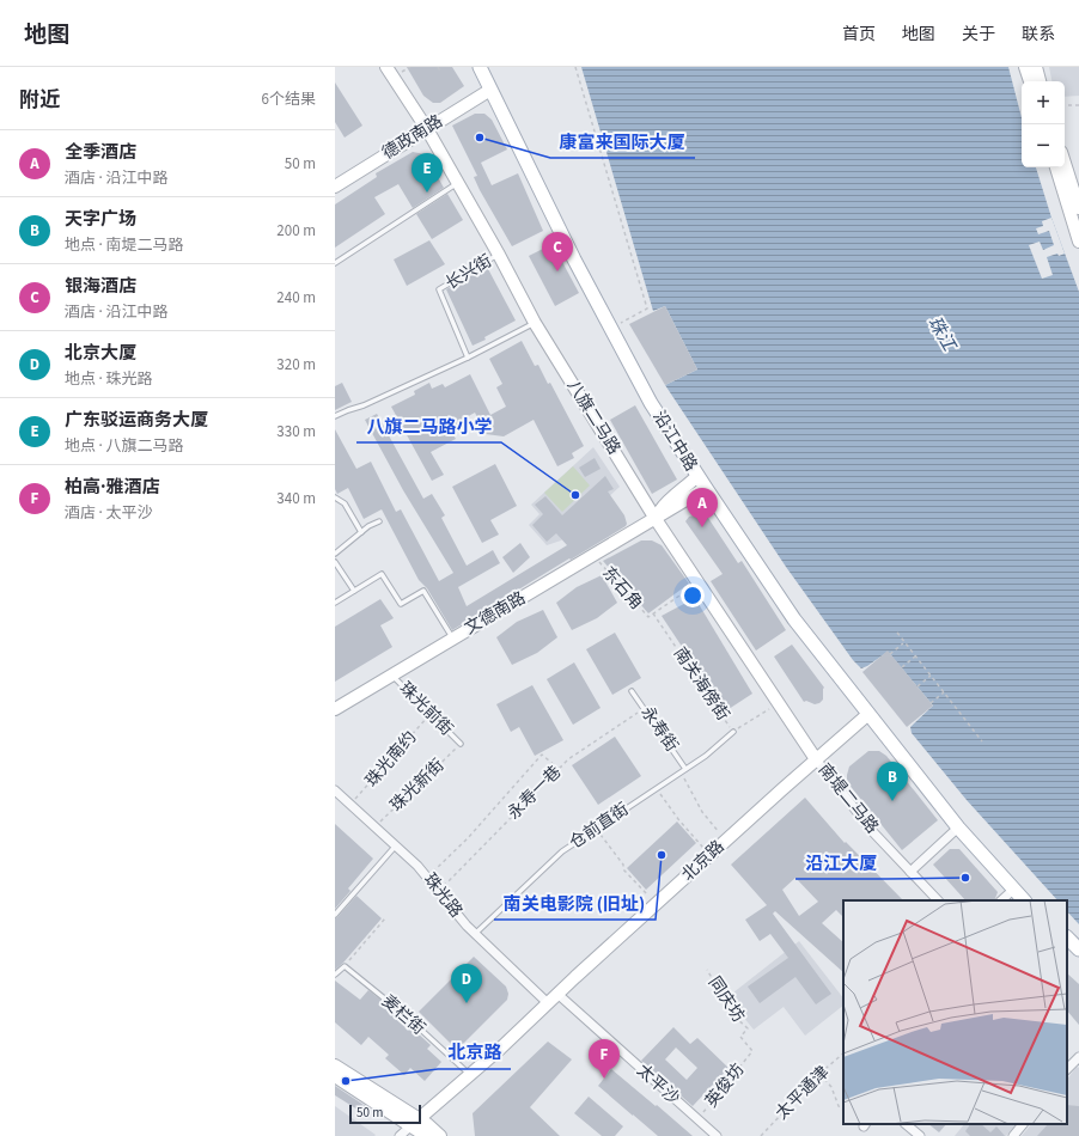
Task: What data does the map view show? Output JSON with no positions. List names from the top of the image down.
{
  "streets": {
    "main road": ["沿江中路"],
    "street": [
      "德政南路",
      "八旗二马路",
      "文德南路",
      "南堤二马路",
      "北京路",
      "珠光路",
      "太平沙"
    ],
    "lane": [
      "长兴街",
      "珠光前街",
      "永寿街",
      "仓前直街",
      "麦栏街"
    ],
    "path": [
      "东石角",
      "南关海傍街",
      "珠光南约",
      "珠光新街",
      "永寿一巷",
      "同庆坊",
      "英俊坊",
      "太平通津"
    ]
  },
  "crossings": [
    ["德政南路", "八旗二马路"],
    ["德政南路", "沿江中路"],
    ["长兴街", "八旗二马路"],
    ["八旗二马路", "东石角"],
    ["八旗二马路", "文德南路"],
    ["八旗二马路", "南关海傍街"],
    ["八旗二马路", "南堤二马路"],
    ["八旗二马路", "北京路"],
    ["沿江中路", "文德南路"],
    ["沿江中路", "北京路"],
    ["东石角", "文德南路"],
    ["东石角", "南关海傍街"],
    ["文德南路", "珠光前街"],
    ["南关海傍街", "仓前直街"],
    ["珠光前街", "珠光南约"],
    ["珠光前街", "珠光新街"],
    ["永寿街", "永寿一巷"],
    ["永寿街", "仓前直街"],
    ["珠光南约", "珠光路"],
    ["珠光新街", "珠光路"],
    ["永寿一巷", "珠光路"],
    ["南堤二马路", "北京路"],
    ["仓前直街", "珠光路"],
    ["北京路", "珠光路"],
    ["北京路", "麦栏街"],
    ["北京路", "太平沙"],
    ["同庆坊", "英俊坊"],
    ["太平沙", "英俊坊"]
  ],
  "water": ["珠江"],
  "places": [
    "康富来国际大厦",
    "八旗二马路小学",
    "南关电影院 (旧址)",
    "沿江大厦",
    "北京路"
  ],
  "scale_bar": "50 m",
  "page": {
    "header": "地图",
    "nav": [
      "首页",
      "地图",
      "关于",
      "联系"
    ],
    "heading": ["附近", "6个结果"],
    "map_buttons": ["+", "−"],
    "list": [
      {
        "mark": "A",
        "name": "全季酒店",
        "note": "酒店 · 沿江中路",
        "value": "50 m"
      },
      {
        "mark": "B",
        "name": "天字广场",
        "note": "地点 · 南堤二马路",
        "value": "200 m"
      },
      {
        "mark": "C",
        "name": "银海酒店",
        "note": "酒店 · 沿江中路",
        "value": "240 m"
      },
      {
        "mark": "D",
        "name": "北京大厦",
        "note": "地点 · 珠光路",
        "value": "320 m"
      },
      {
        "mark": "E",
        "name": "广东驳运商务大厦",
        "note": "地点 · 八旗二马路",
        "value": "330 m"
      },
      {
        "mark": "F",
        "name": "柏高·雅酒店",
        "note": "酒店 · 太平沙",
        "value": "340 m"
      }
    ],
    "pins": [
      "E",
      "C",
      "A",
      "B",
      "D",
      "F"
    ],
    "scale": "50 m"
  }
}
